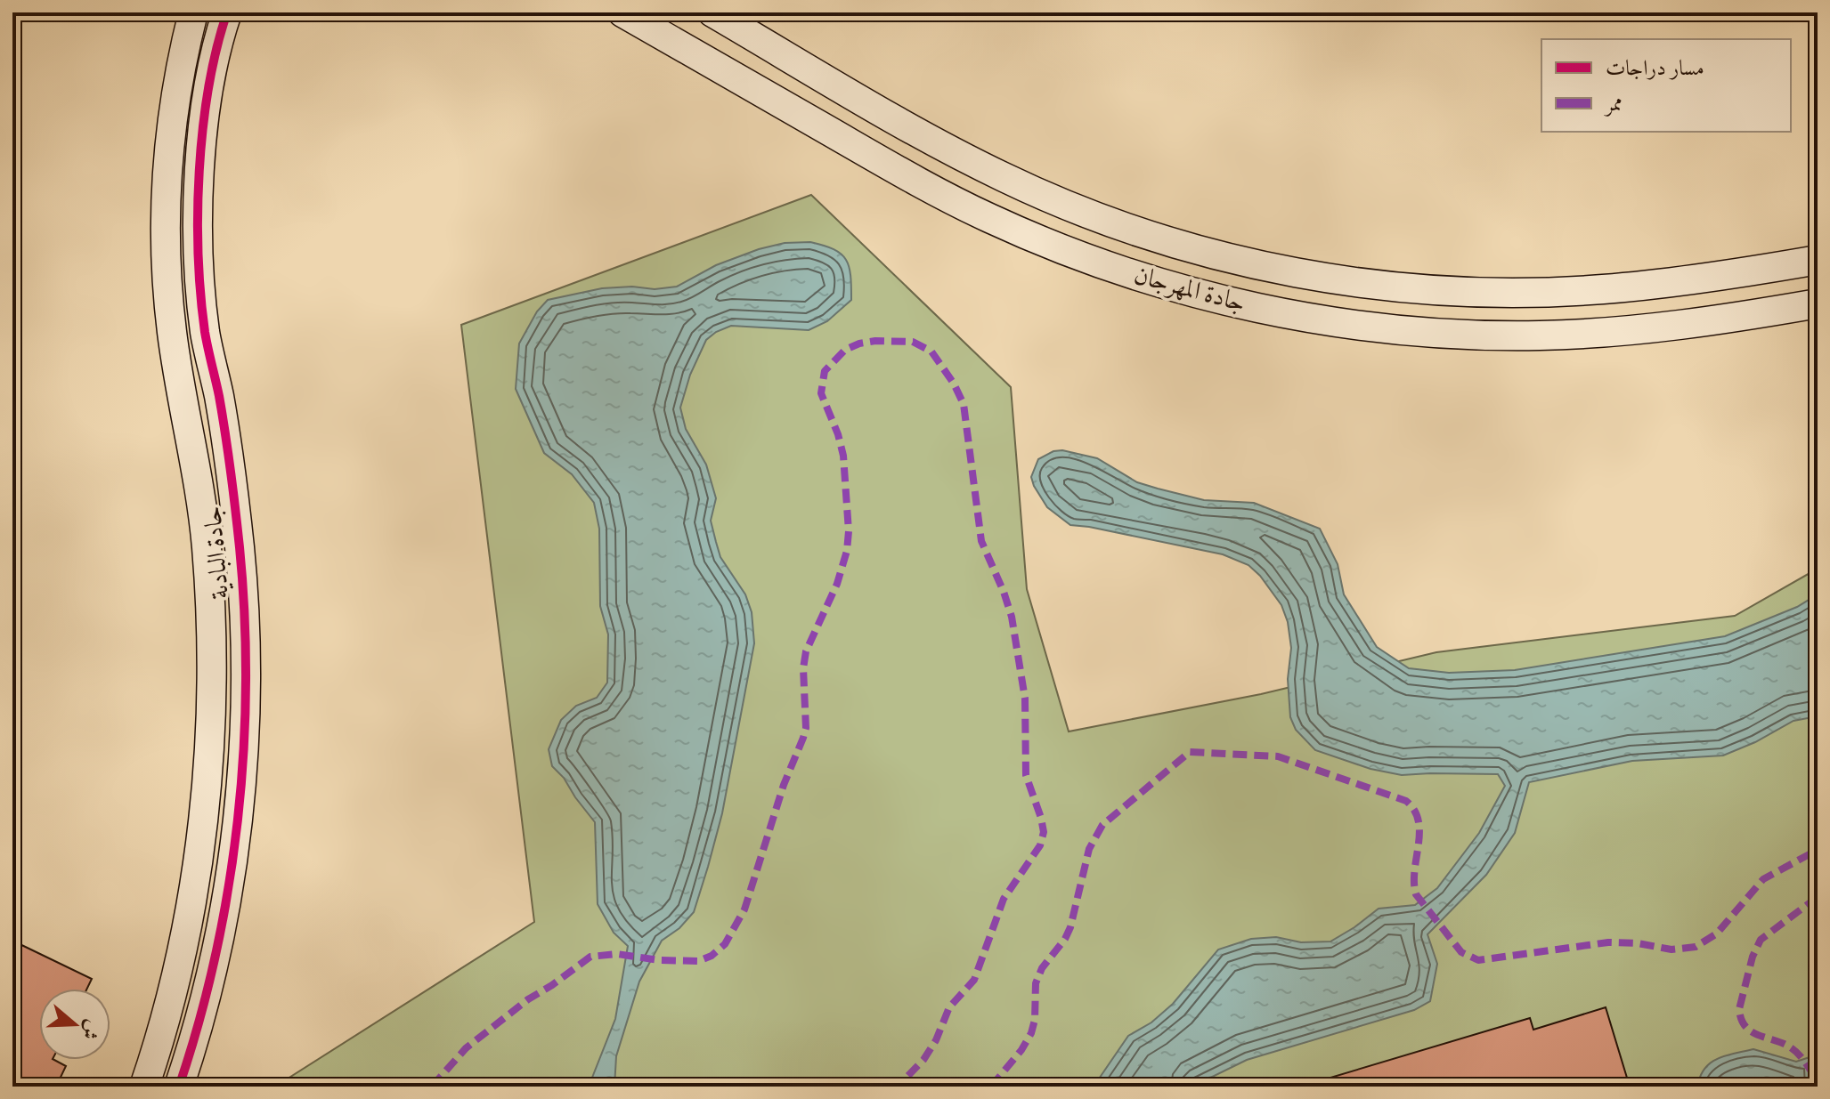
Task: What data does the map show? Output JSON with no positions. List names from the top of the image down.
{
  "streets": {
    "main road": ["جادة المهرجان", "جادة البادية"]
  },
  "legend": ["مسار دراجات", "ممر"],
  "north": "right"
}
